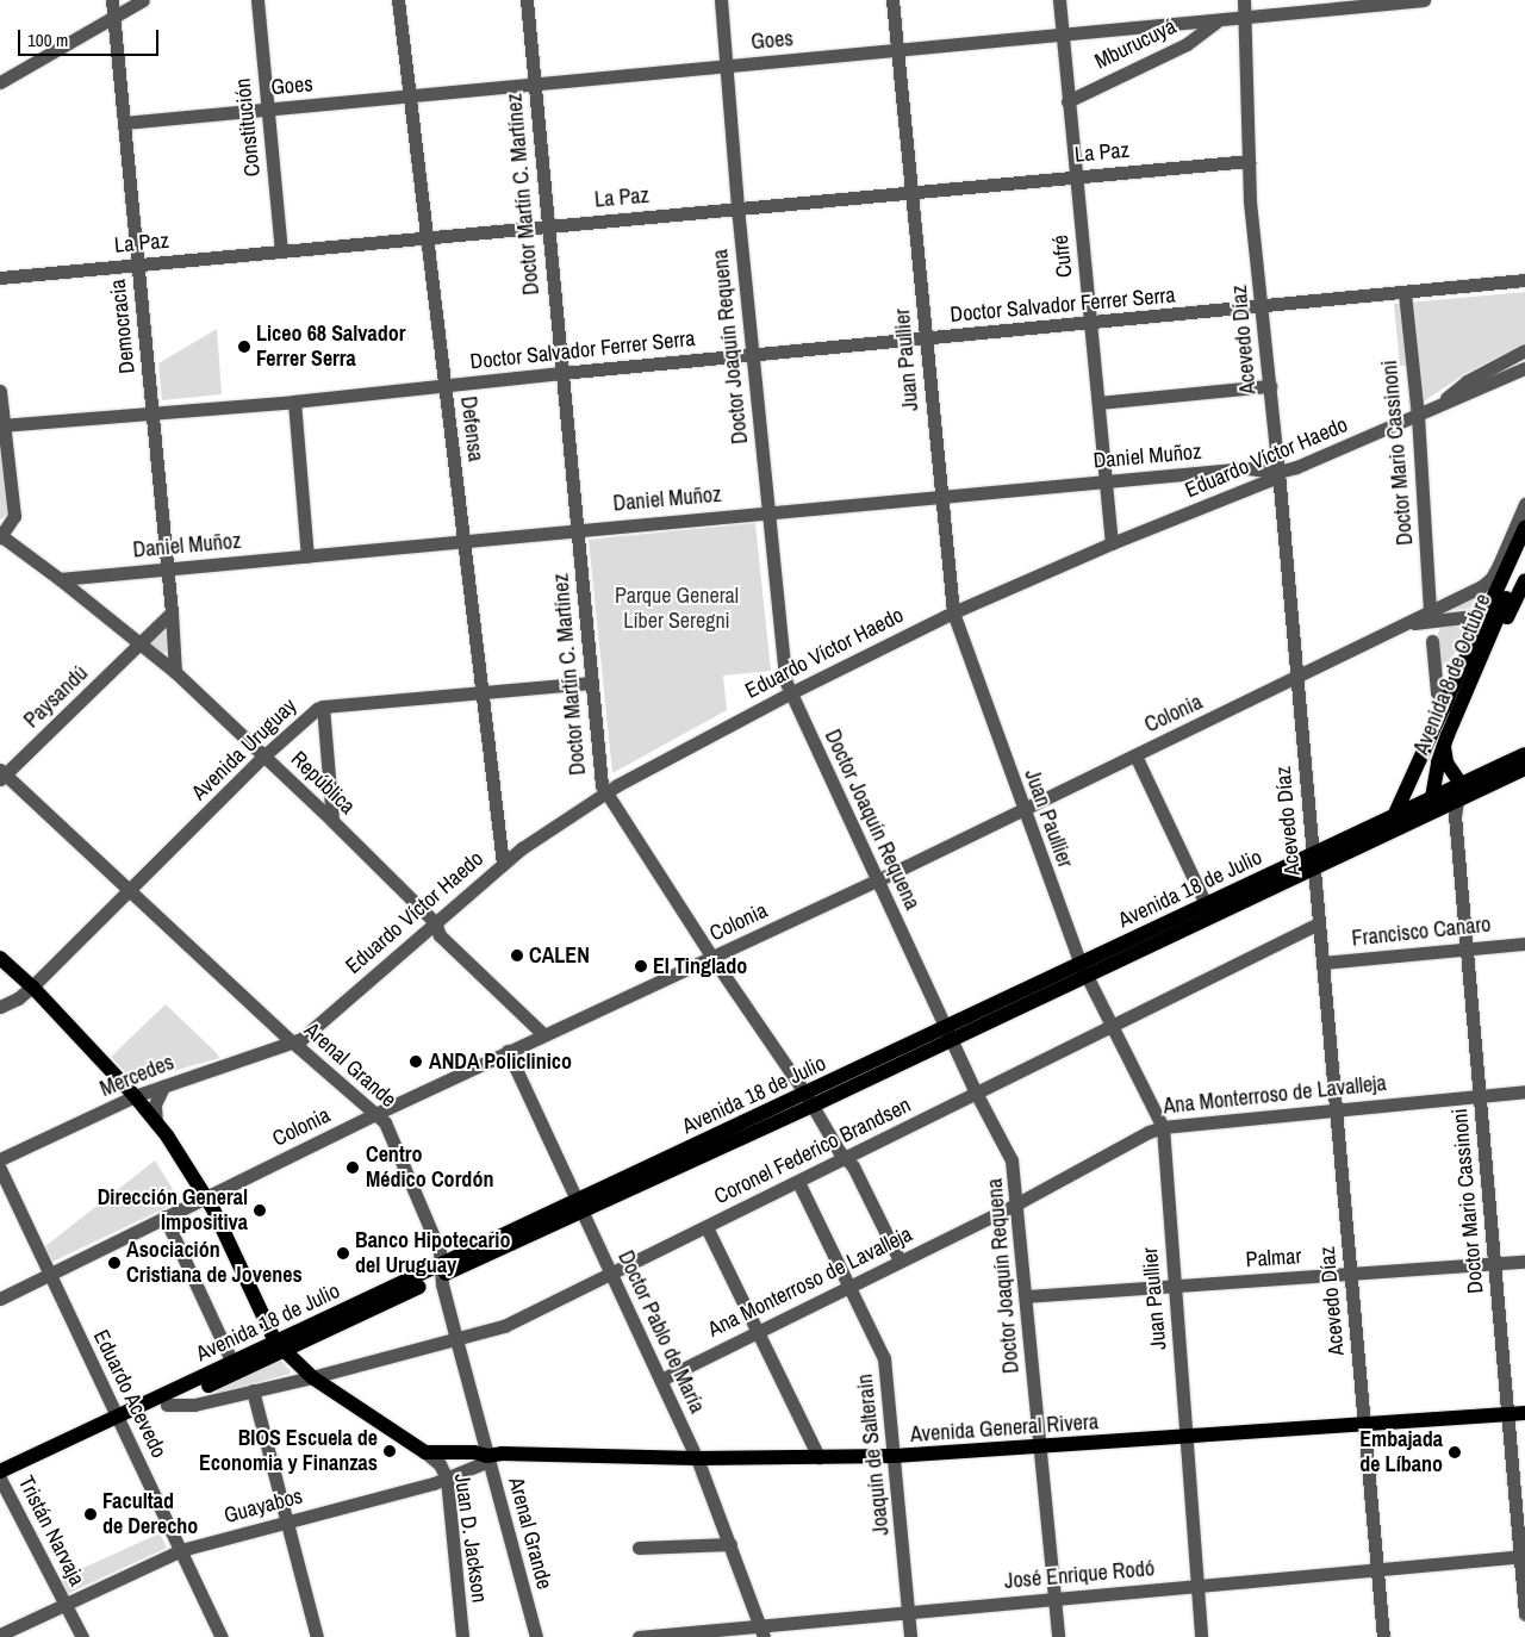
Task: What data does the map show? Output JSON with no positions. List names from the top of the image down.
{
  "streets": {
    "main road": ["Avenida 8 de Octubre", "Avenida 18 de Julio", "Avenida General Rivera"],
    "street": [
      "Goes",
      "Mburucuyá",
      "Constitución",
      "La Paz",
      "Doctor Martín C. Martínez",
      "Cufré",
      "Doctor Salvador Ferrer Serra",
      "Democracia",
      "Acevedo Díaz",
      "Doctor Joaquín Requena",
      "Juan Paullier",
      "Defensa",
      "Doctor Mario Cassinoni",
      "Daniel Muñoz",
      "Eduardo Víctor Haedo",
      "Paysandú",
      "Colonia",
      "Avenida Uruguay",
      "República",
      "Francisco Canaro",
      "Arenal Grande",
      "Mercedes",
      "Ana Monterroso de Lavalleja",
      "Coronel Federico Brandsen",
      "Palmar",
      "Doctor Pablo de María",
      "Eduardo Acevedo",
      "Joaquín de Salterain",
      "Guayabos",
      "Tristán Narvaja",
      "Juan D. Jackson",
      "José Enrique Rodó"
    ]
  },
  "crossings": [
    ["Goes", "Mburucuyá"],
    ["Goes", "Constitución"],
    ["Goes", "Doctor Martín C. Martínez"],
    ["Goes", "Cufré"],
    ["Goes", "Democracia"],
    ["Goes", "Acevedo Díaz"],
    ["Goes", "Doctor Joaquín Requena"],
    ["Goes", "Juan Paullier"],
    ["Goes", "Defensa"],
    ["Mburucuyá", "Cufré"],
    ["Constitución", "La Paz"],
    ["La Paz", "Doctor Martín C. Martínez"],
    ["La Paz", "Cufré"],
    ["La Paz", "Democracia"],
    ["La Paz", "Acevedo Díaz"],
    ["La Paz", "Doctor Joaquín Requena"],
    ["La Paz", "Juan Paullier"],
    ["La Paz", "Defensa"],
    ["Doctor Martín C. Martínez", "Doctor Salvador Ferrer Serra"],
    ["Doctor Martín C. Martínez", "Daniel Muñoz"],
    ["Doctor Martín C. Martínez", "Eduardo Víctor Haedo"],
    ["Doctor Martín C. Martínez", "Colonia"],
    ["Doctor Martín C. Martínez", "Avenida Uruguay"],
    ["Doctor Martín C. Martínez", "Avenida 18 de Julio"],
    ["Doctor Martín C. Martínez", "Ana Monterroso de Lavalleja"],
    ["Doctor Martín C. Martínez", "Coronel Federico Brandsen"],
    ["Cufré", "Doctor Salvador Ferrer Serra"],
    ["Cufré", "Daniel Muñoz"],
    ["Cufré", "Eduardo Víctor Haedo"],
    ["Doctor Salvador Ferrer Serra", "Democracia"],
    ["Doctor Salvador Ferrer Serra", "Acevedo Díaz"],
    ["Doctor Salvador Ferrer Serra", "Doctor Joaquín Requena"],
    ["Doctor Salvador Ferrer Serra", "Juan Paullier"],
    ["Doctor Salvador Ferrer Serra", "Defensa"],
    ["Doctor Salvador Ferrer Serra", "Doctor Mario Cassinoni"],
    ["Democracia", "Daniel Muñoz"],
    ["Democracia", "República"],
    ["Acevedo Díaz", "Daniel Muñoz"],
    ["Acevedo Díaz", "Eduardo Víctor Haedo"],
    ["Acevedo Díaz", "Colonia"],
    ["Acevedo Díaz", "Avenida 18 de Julio"],
    ["Acevedo Díaz", "Francisco Canaro"],
    ["Acevedo Díaz", "Ana Monterroso de Lavalleja"],
    ["Acevedo Díaz", "Coronel Federico Brandsen"],
    ["Acevedo Díaz", "Palmar"],
    ["Acevedo Díaz", "Avenida General Rivera"],
    ["Acevedo Díaz", "José Enrique Rodó"],
    ["Doctor Joaquín Requena", "Daniel Muñoz"],
    ["Doctor Joaquín Requena", "Eduardo Víctor Haedo"],
    ["Doctor Joaquín Requena", "Colonia"],
    ["Doctor Joaquín Requena", "Avenida 18 de Julio"],
    ["Doctor Joaquín Requena", "Ana Monterroso de Lavalleja"],
    ["Doctor Joaquín Requena", "Coronel Federico Brandsen"],
    ["Doctor Joaquín Requena", "Palmar"],
    ["Doctor Joaquín Requena", "Avenida General Rivera"],
    ["Doctor Joaquín Requena", "José Enrique Rodó"],
    ["Juan Paullier", "Daniel Muñoz"],
    ["Juan Paullier", "Eduardo Víctor Haedo"],
    ["Juan Paullier", "Colonia"],
    ["Juan Paullier", "Avenida 18 de Julio"],
    ["Juan Paullier", "Ana Monterroso de Lavalleja"],
    ["Juan Paullier", "Coronel Federico Brandsen"],
    ["Juan Paullier", "Palmar"],
    ["Juan Paullier", "Avenida General Rivera"],
    ["Juan Paullier", "José Enrique Rodó"],
    ["Defensa", "Daniel Muñoz"],
    ["Defensa", "Eduardo Víctor Haedo"],
    ["Defensa", "Avenida Uruguay"],
    ["Doctor Mario Cassinoni", "Eduardo Víctor Haedo"],
    ["Doctor Mario Cassinoni", "Colonia"],
    ["Doctor Mario Cassinoni", "Avenida 18 de Julio"],
    ["Doctor Mario Cassinoni", "Francisco Canaro"],
    ["Doctor Mario Cassinoni", "Ana Monterroso de Lavalleja"],
    ["Doctor Mario Cassinoni", "Palmar"],
    ["Doctor Mario Cassinoni", "Avenida General Rivera"],
    ["Doctor Mario Cassinoni", "José Enrique Rodó"],
    ["Daniel Muñoz", "Eduardo Víctor Haedo"],
    ["Daniel Muñoz", "República"],
    ["Eduardo Víctor Haedo", "República"],
    ["Eduardo Víctor Haedo", "Arenal Grande"],
    ["Eduardo Víctor Haedo", "Mercedes"],
    ["Avenida 8 de Octubre", "Colonia"],
    ["Avenida 8 de Octubre", "Avenida 18 de Julio"],
    ["Paysandú", "República"],
    ["Paysandú", "Arenal Grande"],
    ["Colonia", "República"],
    ["Colonia", "Arenal Grande"],
    ["Colonia", "Doctor Pablo de María"],
    ["Colonia", "Eduardo Acevedo"],
    ["Avenida Uruguay", "República"],
    ["Avenida Uruguay", "Arenal Grande"],
    ["Avenida 18 de Julio", "Arenal Grande"],
    ["Avenida 18 de Julio", "Coronel Federico Brandsen"],
    ["Avenida 18 de Julio", "Doctor Pablo de María"],
    ["Avenida 18 de Julio", "Eduardo Acevedo"],
    ["Avenida 18 de Julio", "Tristán Narvaja"],
    ["Arenal Grande", "Mercedes"],
    ["Arenal Grande", "Coronel Federico Brandsen"],
    ["Arenal Grande", "Avenida General Rivera"],
    ["Ana Monterroso de Lavalleja", "Doctor Pablo de María"],
    ["Ana Monterroso de Lavalleja", "Joaquín de Salterain"],
    ["Coronel Federico Brandsen", "Doctor Pablo de María"],
    ["Coronel Federico Brandsen", "Joaquín de Salterain"],
    ["Doctor Pablo de María", "Avenida General Rivera"],
    ["Doctor Pablo de María", "José Enrique Rodó"],
    ["Eduardo Acevedo", "Guayabos"],
    ["Avenida General Rivera", "Joaquín de Salterain"],
    ["Avenida General Rivera", "Guayabos"],
    ["Avenida General Rivera", "Juan D. Jackson"],
    ["Joaquín de Salterain", "José Enrique Rodó"],
    ["Guayabos", "Tristán Narvaja"],
    ["Guayabos", "Juan D. Jackson"]
  ],
  "parks": ["Parque General Líber Seregni"],
  "places": [
    "Liceo 68 Salvador Ferrer Serra",
    "CALEN",
    "El Tinglado",
    "ANDA Policlinico",
    "Centro Médico Cordón",
    "Dirección General Impositiva",
    "Banco Hipotecario del Uruguay",
    "Asociación Cristiana de Jovenes",
    "BIOS Escuela de Economia y Finanzas",
    "Embajada de Líbano",
    "Facultad de Derecho"
  ],
  "scale_bar": "100 m"
}
